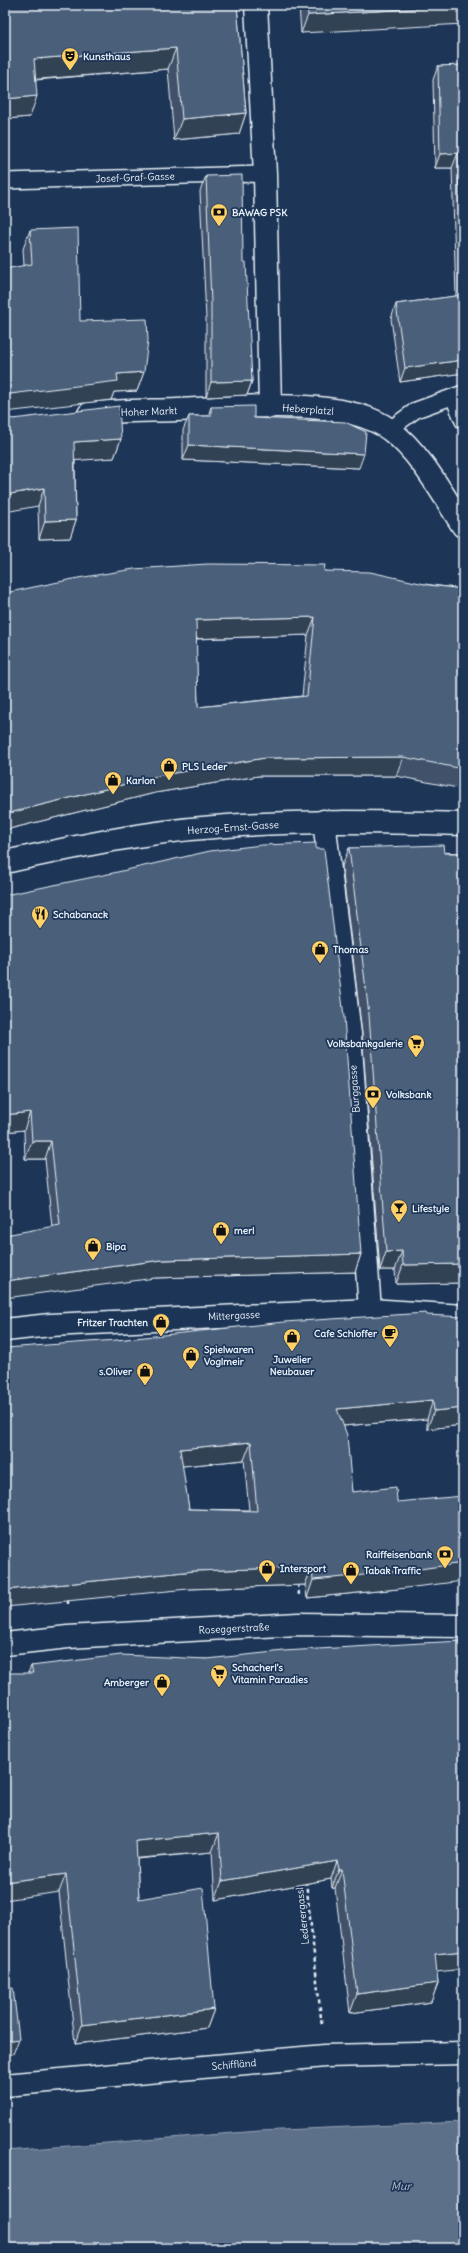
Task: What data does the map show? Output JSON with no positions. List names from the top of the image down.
{
  "streets": {
    "street": [
      "Heberplatzl",
      "Hoher Markt",
      "Herzog-Ernst-Gasse",
      "Burggasse",
      "Mittergasse",
      "Roseggerstraße",
      "Schiffländ"
    ],
    "lane": ["Josef-Graf-Gasse"],
    "path": ["Lederergassl"]
  },
  "crossings": [
    ["Heberplatzl", "Hoher Markt"],
    ["Herzog-Ernst-Gasse", "Burggasse"],
    ["Burggasse", "Mittergasse"],
    ["Lederergassl", "Schiffländ"]
  ],
  "water": ["Mur"],
  "places": {
    "theatre": ["Kunsthaus"],
    "bank": ["BAWAG PSK", "Volksbank", "Raiffeisenbank"],
    "shop": [
      "PLS Leder",
      "Karlon",
      "Thomas",
      "merl",
      "Bipa",
      "Fritzer Trachten",
      "Juwelier Neubauer",
      "Spielwaren Voglmeir",
      "s.Oliver",
      "Intersport",
      "Tabak Traffic",
      "Amberger"
    ],
    "restaurant": ["Schabanack"],
    "supermarket": ["Volksbankgalerie", "Schacherl's Vitamin Paradies"],
    "bar": ["Lifestyle"],
    "cafe": ["Cafe Schloffer"]
  }
}
